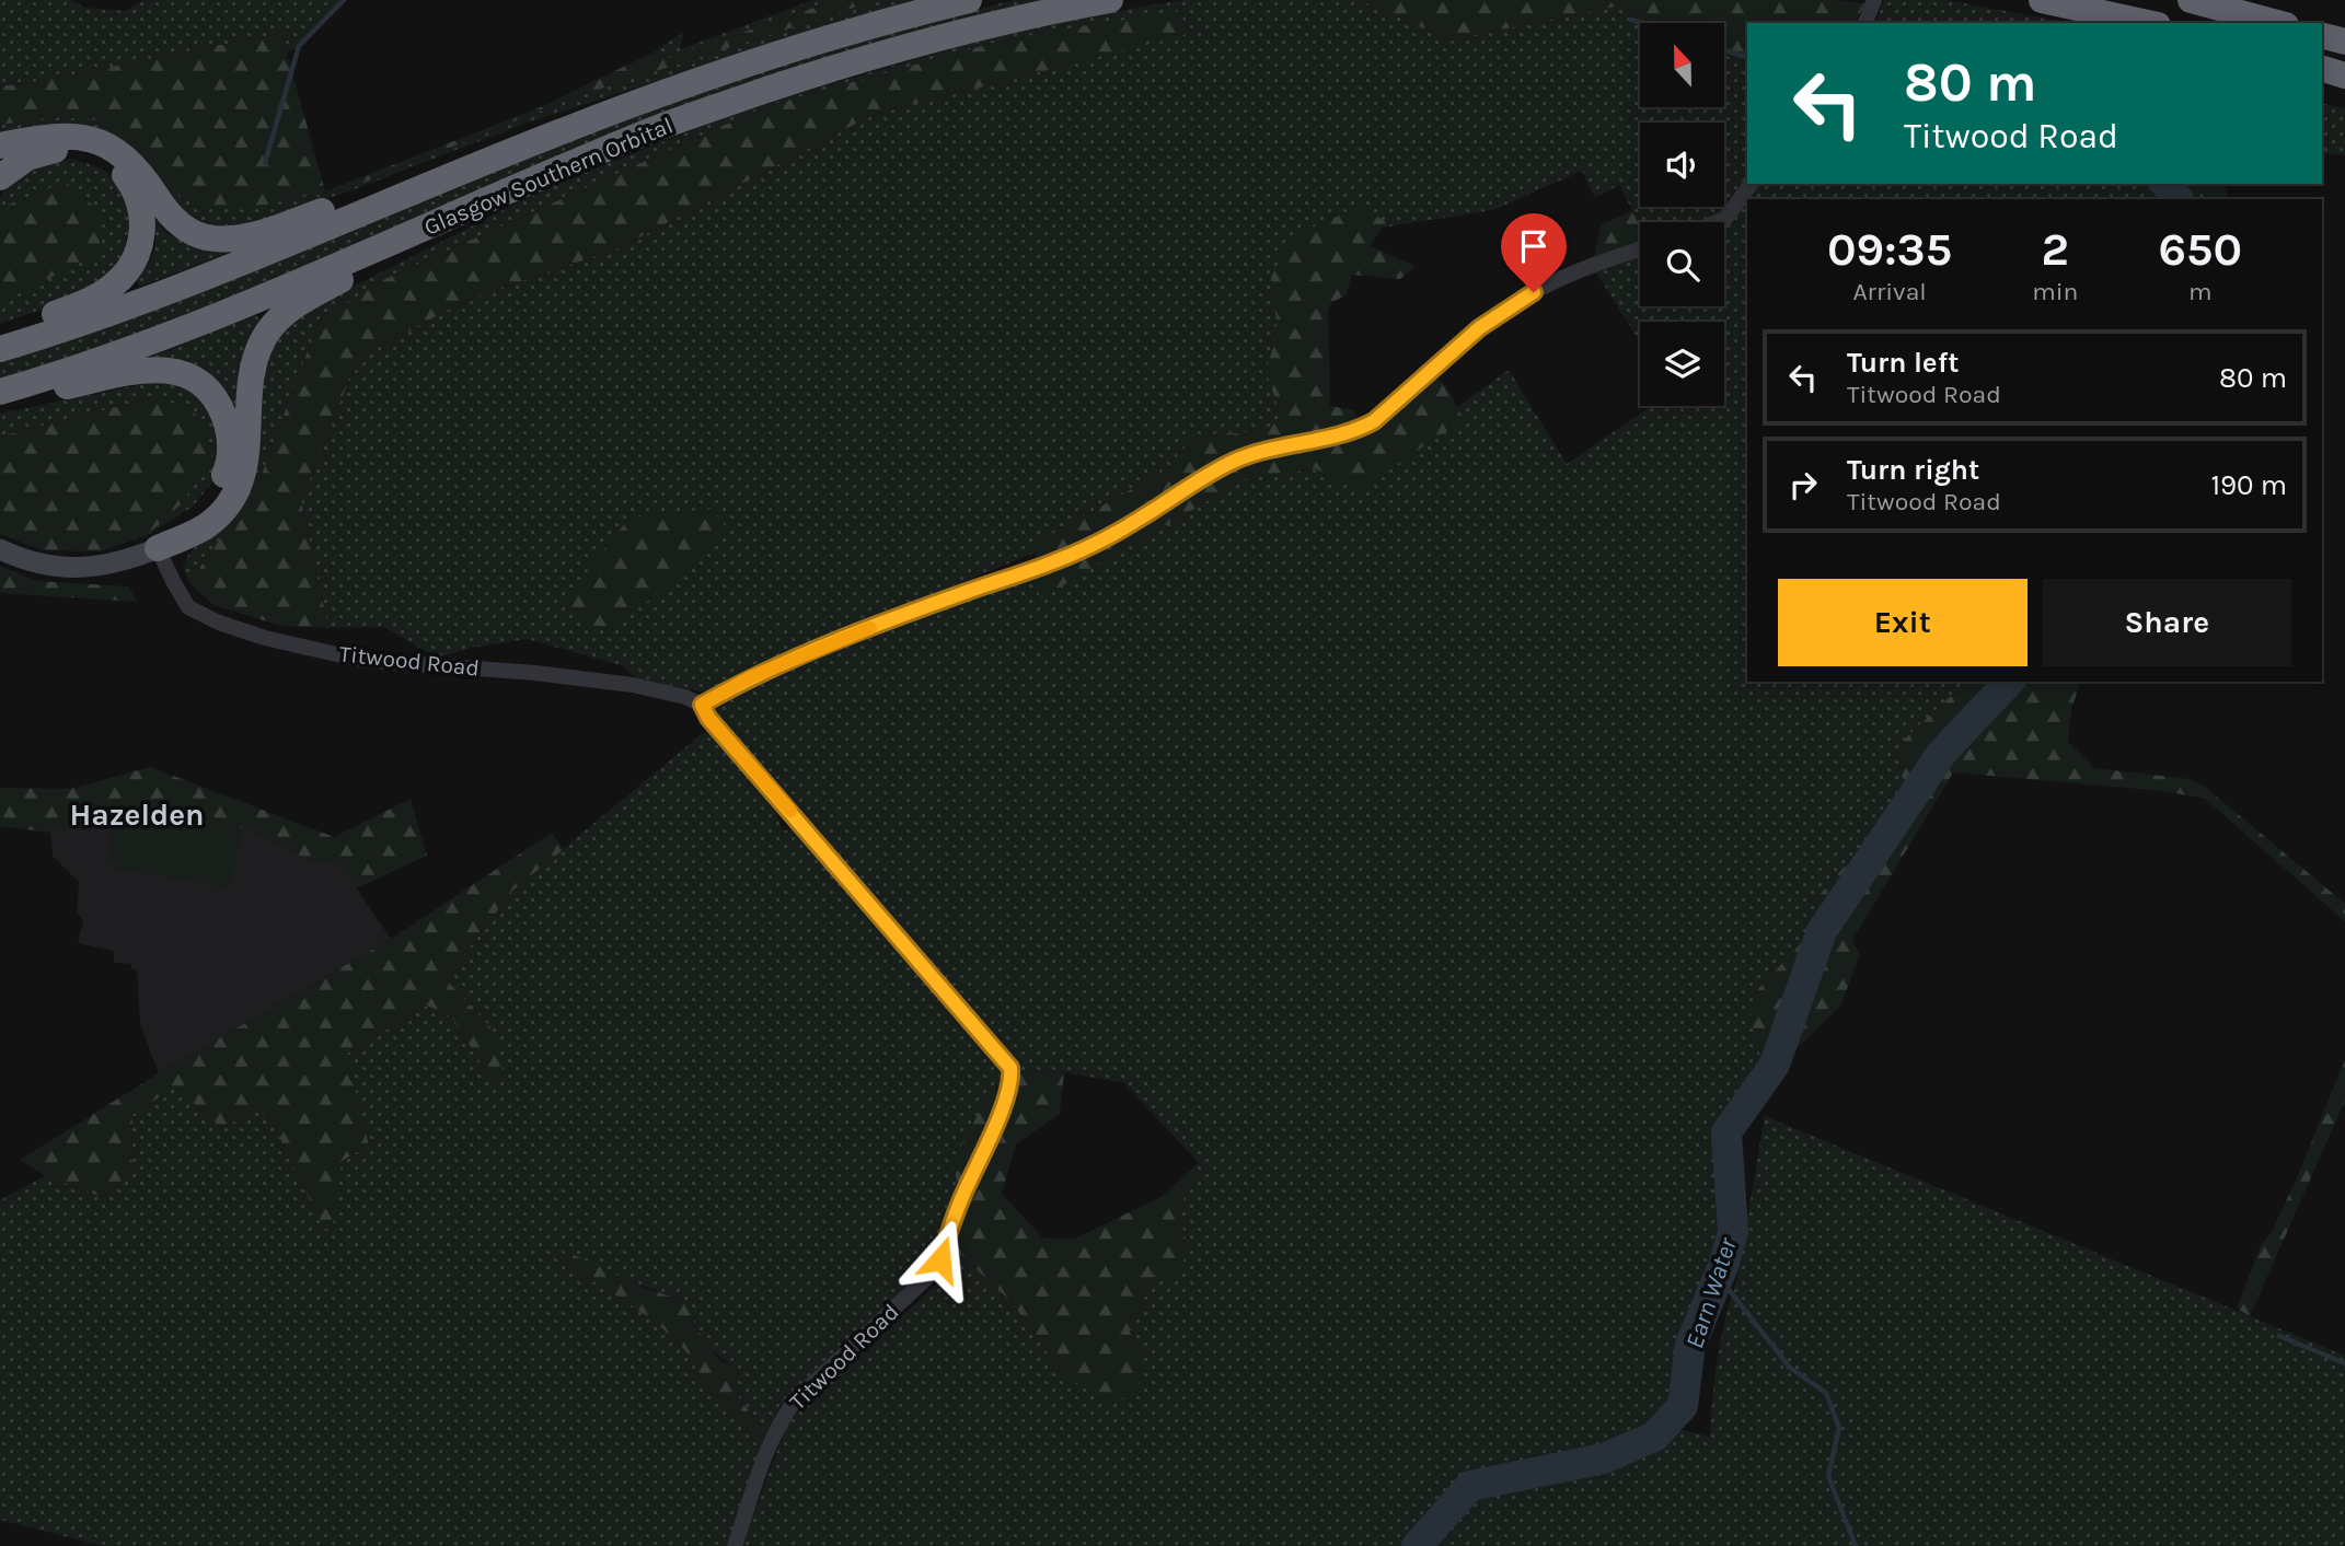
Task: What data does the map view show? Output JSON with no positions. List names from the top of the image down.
{
  "streets": {
    "highway": ["Glasgow Southern Orbital"],
    "street": ["Titwood Road"]
  },
  "districts": ["Hazelden"],
  "water": ["Earn Water"],
  "north": "top",
  "page": {
    "turn": ["80 m", "Titwood Road"],
    "eta": [
      "09:35",
      "Arrival",
      "2",
      "min",
      "650",
      "m"
    ],
    "list": [
      {
        "name": "Turn left",
        "note": "Titwood Road",
        "value": "80 m"
      },
      {
        "name": "Turn right",
        "note": "Titwood Road",
        "value": "190 m"
      }
    ],
    "buttons": ["Exit", "Share"]
  }
}
